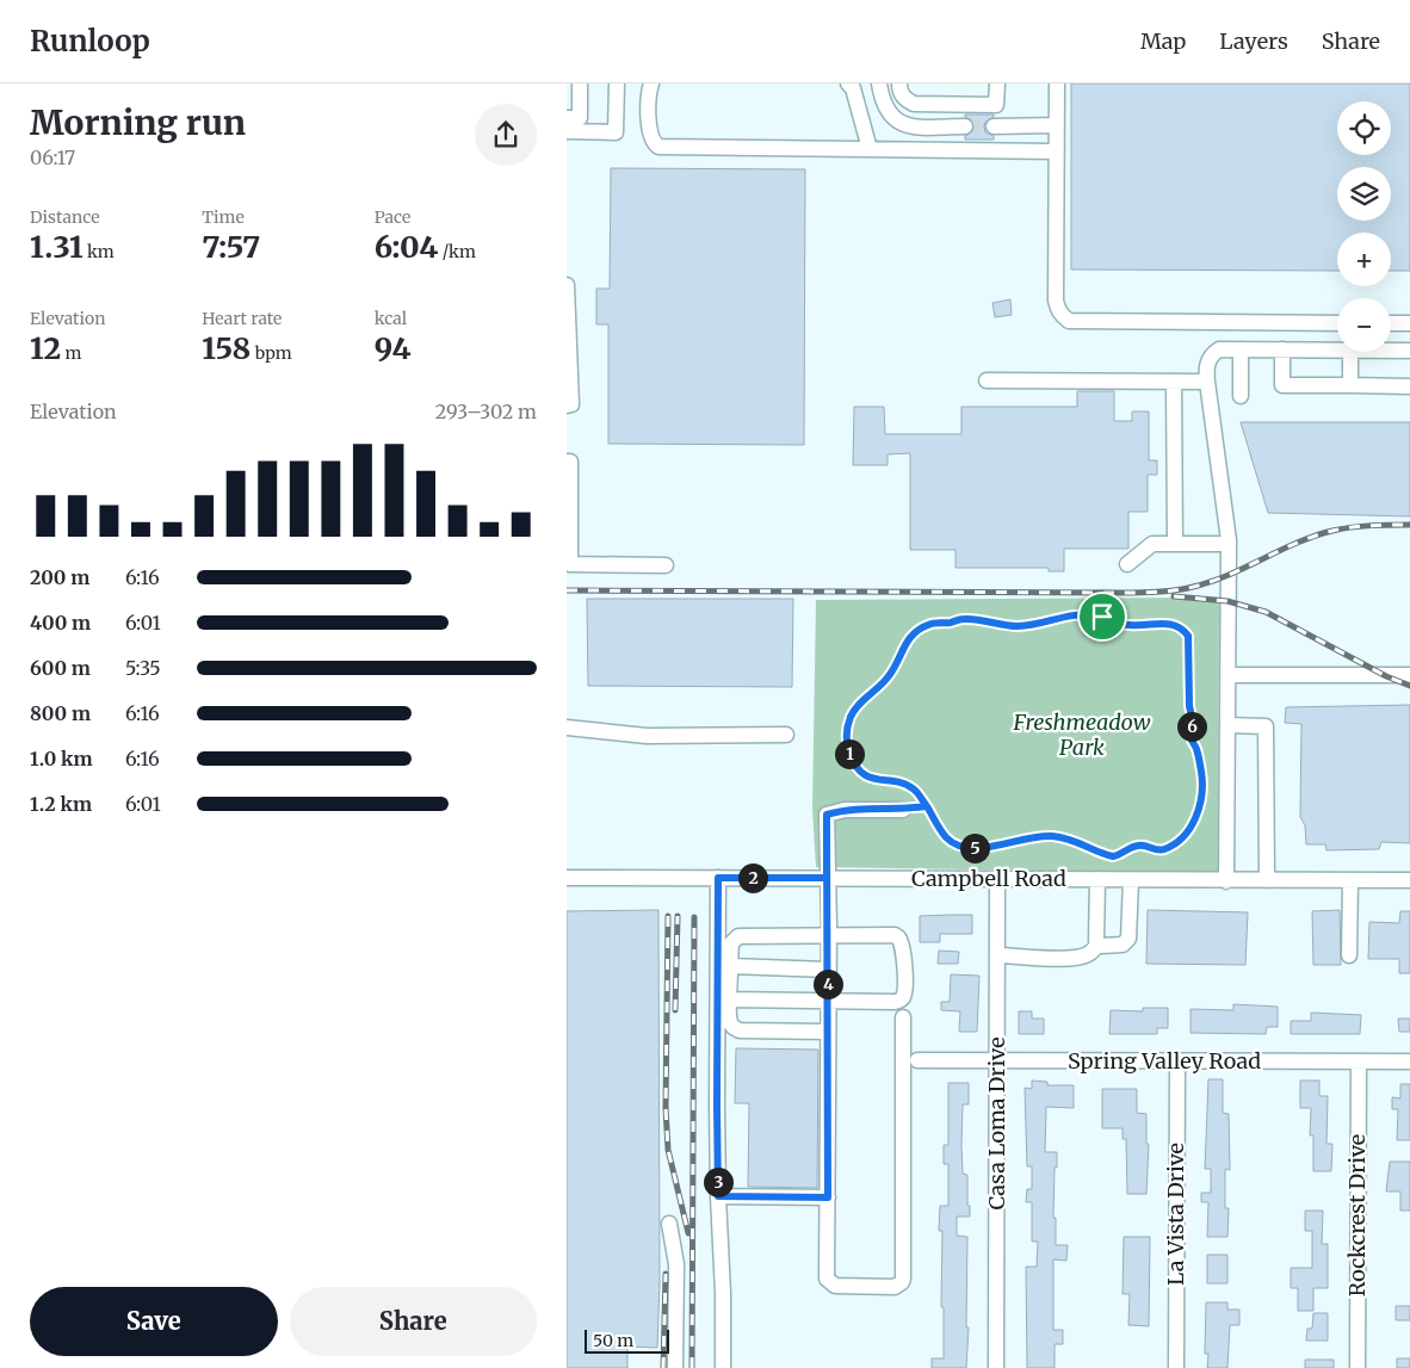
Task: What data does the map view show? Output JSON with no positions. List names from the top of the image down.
{
  "streets": {
    "street": [
      "Campbell Road",
      "Spring Valley Road",
      "Casa Loma Drive",
      "La Vista Drive",
      "Rockcrest Drive"
    ]
  },
  "crossings": [
    ["Campbell Road", "Casa Loma Drive"],
    ["Spring Valley Road", "Casa Loma Drive"],
    ["Spring Valley Road", "La Vista Drive"],
    ["Spring Valley Road", "Rockcrest Drive"]
  ],
  "parks": ["Freshmeadow Park"],
  "scale_bar": "50 m",
  "page": {
    "header": "Runloop",
    "nav": ["Map", "Layers", "Share"],
    "heading": ["Morning run", "06:17"],
    "map_buttons": ["+", "−"],
    "stats": [
      ["Distance", "1.31 km"],
      ["Time", "7:57"],
      ["Pace", "6:04 /km"],
      ["Elevation", "12 m"],
      ["Heart rate", "158 bpm"],
      ["kcal", "94"]
    ],
    "chart": ["Elevation", "293–302 m"],
    "list": [
      {
        "name": "200 m",
        "note": "6:16"
      },
      {
        "name": "400 m",
        "note": "6:01"
      },
      {
        "name": "600 m",
        "note": "5:35"
      },
      {
        "name": "800 m",
        "note": "6:16"
      },
      {
        "name": "1.0 km",
        "note": "6:16"
      },
      {
        "name": "1.2 km",
        "note": "6:01"
      }
    ],
    "pins": [
      "6",
      "1",
      "5",
      "2",
      "4",
      "3"
    ],
    "buttons": ["Save", "Share"],
    "scale": "50 m"
  }
}
